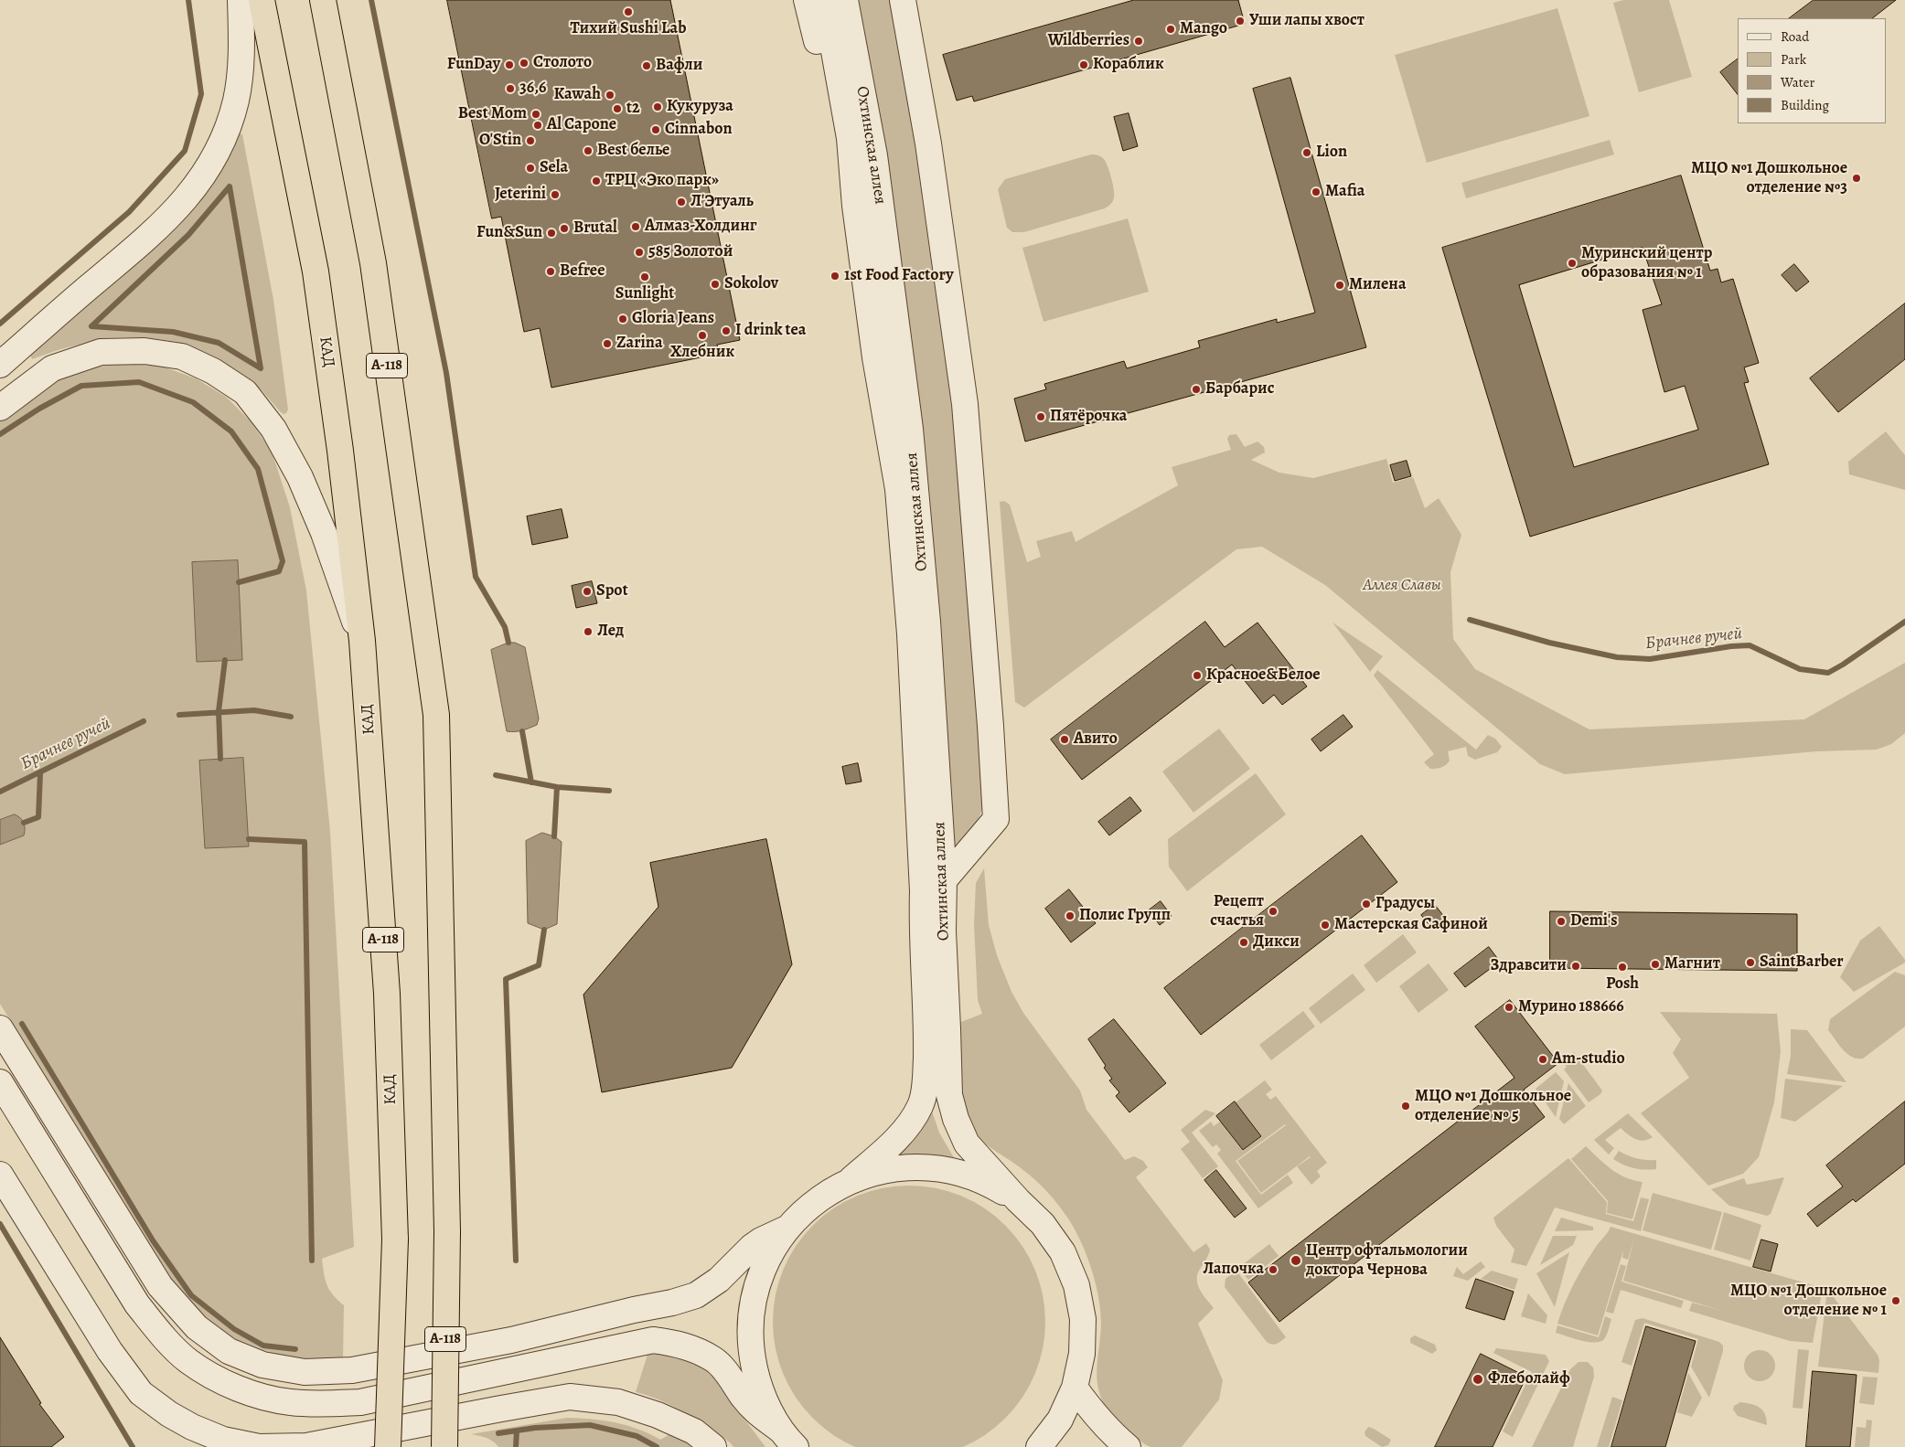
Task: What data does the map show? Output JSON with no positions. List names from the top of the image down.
{
  "streets": {
    "highway": ["КАД", "А-118"],
    "street": ["Охтинская аллея"]
  },
  "water": ["Брачнев ручей"],
  "parks": ["Аллея Славы"],
  "places": [
    "Тихий Sushi Lab",
    "Уши лапы хвост",
    "Mango",
    "Wildberries",
    "Столото",
    "FunDay",
    "Кораблик",
    "Вафли",
    "36,6",
    "Kawah",
    "Кукуруза",
    "t2",
    "Best Mom",
    "Al Capone",
    "Cinnabon",
    "O'Stin",
    "Best белье",
    "Lion",
    "Sela",
    "МЦО №1 Дошкольное отделение №3",
    "ТРЦ «Эко парк»",
    "Mafia",
    "Jeterini",
    "Л'Этуаль",
    "Алмаз-Холдинг",
    "Brutal",
    "Fun&Sun",
    "585 Золотой",
    "Муринский центр образования № 1",
    "Befree",
    "1st Food Factory",
    "Sunlight",
    "Sokolov",
    "Милена",
    "Gloria Jeans",
    "I drink tea",
    "Хлебник",
    "Zarina",
    "Барбарис",
    "Пятёрочка",
    "Spot",
    "Лед",
    "Красное&Белое",
    "Авито",
    "Градусы",
    "Рецепт счастья",
    "Полис Групп",
    "Demi's",
    "Мастерская Сафиной",
    "Дикси",
    "SaintBarber",
    "Магнит",
    "Здравсити",
    "Posh",
    "Мурино 188666",
    "Am-studio",
    "МЦО №1 Дошкольное отделение № 5",
    "Центр офтальмологии доктора Чернова",
    "Лапочка",
    "МЦО №1 Дошкольное отделение № 1",
    "Флеболайф"
  ],
  "legend": [
    "Road",
    "Park",
    "Water",
    "Building"
  ]
}
